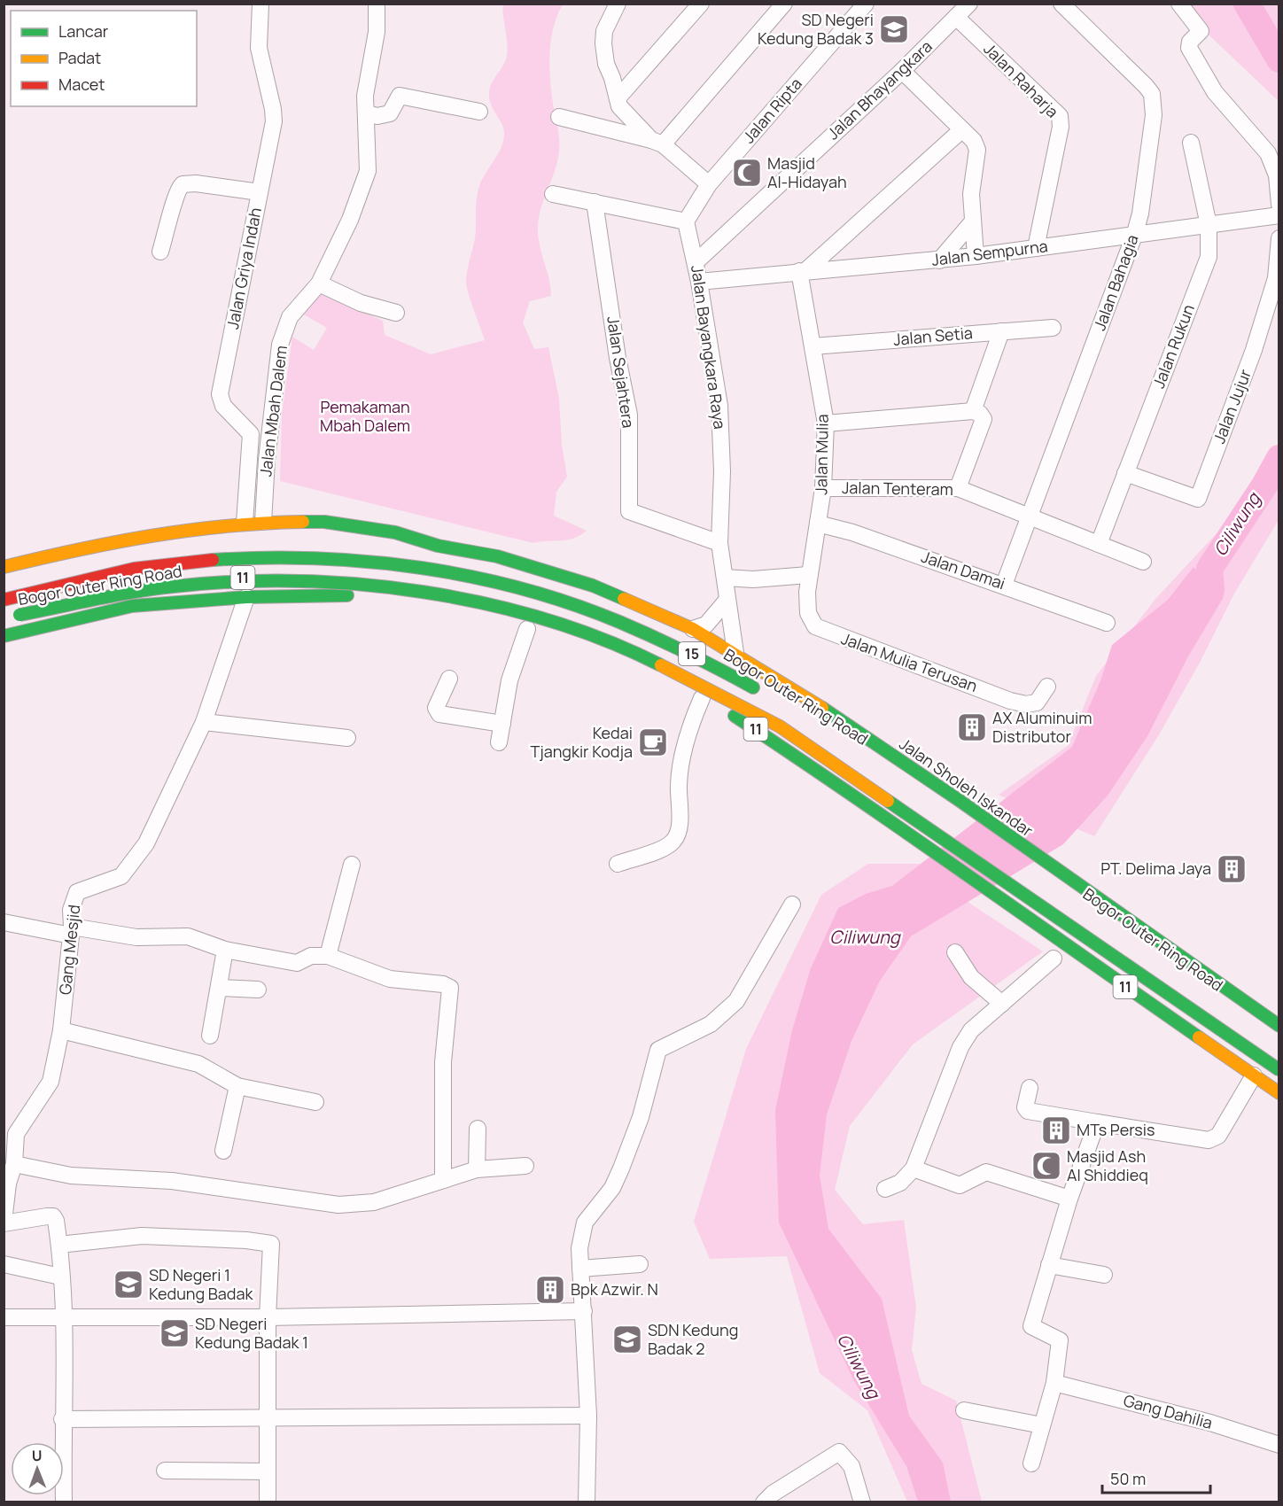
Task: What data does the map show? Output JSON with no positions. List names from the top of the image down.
{
  "streets": {
    "highway": [
      "11",
      "Bogor Outer Ring Road",
      "15",
      "Jalan Sholeh Iskandar"
    ],
    "street": [
      "Jalan Raharja",
      "Jalan Bhayangkara",
      "Jalan Ripta",
      "Jalan Sempurna",
      "Jalan Griya Indah",
      "Jalan Bahagia",
      "Jalan Setia",
      "Jalan Rukun",
      "Jalan Bayangkara Raya",
      "Jalan Sejahtera",
      "Jalan Jujur",
      "Jalan Mbah Dalem",
      "Jalan Mulia",
      "Jalan Tenteram",
      "Jalan Damai",
      "Jalan Mulia Terusan",
      "Gang Mesjid",
      "Gang Dahilia"
    ]
  },
  "crossings": [
    ["Jalan Raharja", "Jalan Bhayangkara"],
    ["Jalan Raharja", "Jalan Sempurna"],
    ["Jalan Bhayangkara", "Jalan Bayangkara Raya"],
    ["Jalan Ripta", "Jalan Bayangkara Raya"],
    ["Jalan Sempurna", "Jalan Bahagia"],
    ["Jalan Sempurna", "Jalan Rukun"],
    ["Jalan Sempurna", "Jalan Bayangkara Raya"],
    ["Jalan Sempurna", "Jalan Mulia"],
    ["Jalan Bahagia", "Jalan Tenteram"],
    ["Jalan Bahagia", "Jalan Damai"],
    ["Jalan Setia", "Jalan Mulia"],
    ["Jalan Rukun", "Jalan Jujur"],
    ["Jalan Rukun", "Jalan Tenteram"],
    ["Jalan Bayangkara Raya", "Jalan Sejahtera"],
    ["Jalan Bayangkara Raya", "Jalan Sholeh Iskandar"],
    ["Jalan Mulia", "Jalan Tenteram"],
    ["Jalan Mulia", "Jalan Damai"],
    ["Jalan Mulia", "Jalan Mulia Terusan"],
    ["11", "Bogor Outer Ring Road"]
  ],
  "water": ["Ciliwung"],
  "parks": ["Pemakaman Mbah Dalem"],
  "places": {
    "school or university": [
      "SD Negeri Kedung Badak 3",
      "SD Negeri 1 Kedung Badak",
      "SD Negeri Kedung Badak 1",
      "SDN Kedung Badak 2"
    ],
    "mosque": ["Masjid Al-Hidayah", "Masjid Ash Al Shiddieq"],
    "building": [
      "AX Aluminuim Distributor",
      "PT. Delima Jaya",
      "MTs Persis",
      "Bpk Azwir. N"
    ],
    "cafe": ["Kedai Tjangkir Kodja"]
  },
  "legend": ["Lancar", "Padat", "Macet"],
  "scale_bar": "50 m",
  "north": "top"
}
